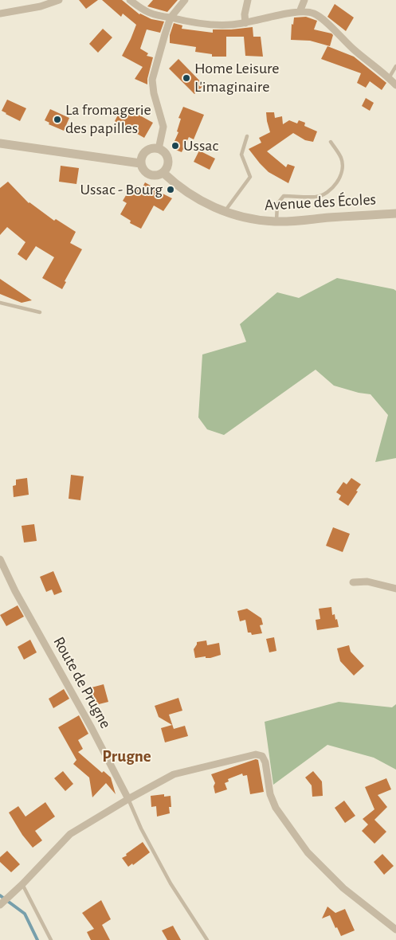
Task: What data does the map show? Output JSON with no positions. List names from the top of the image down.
{
  "streets": {
    "street": ["Avenue des Écoles", "Route de Prugne"]
  },
  "districts": ["Prugne"],
  "places": [
    "Home Leisure L'imaginaire",
    "La fromagerie des papilles",
    "Ussac",
    "Ussac - Bourg"
  ]
}
